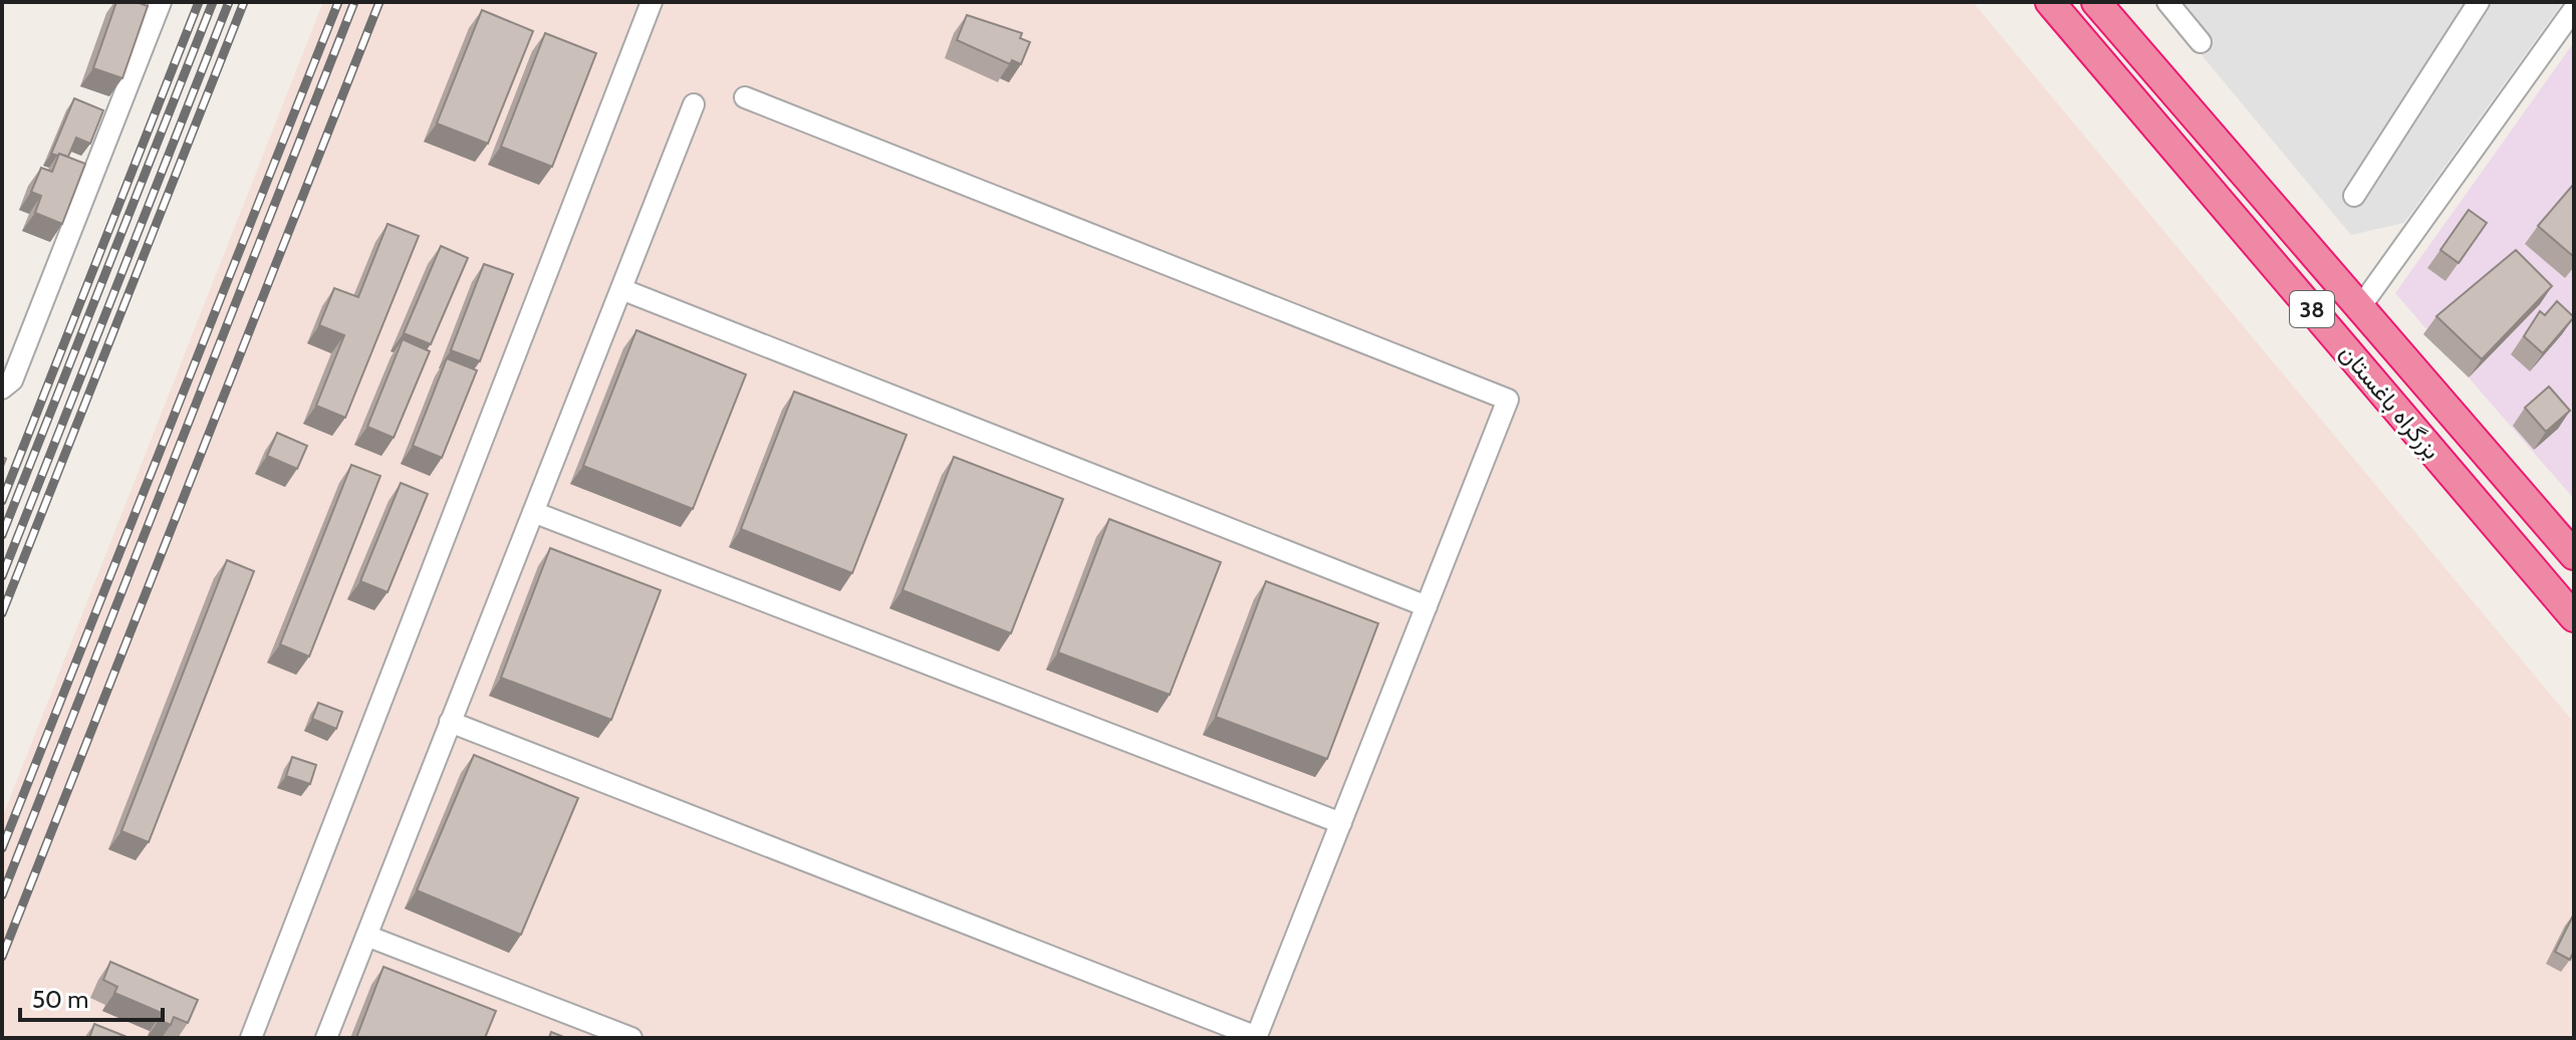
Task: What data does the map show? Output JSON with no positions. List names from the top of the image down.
{
  "streets": {
    "highway": ["38", "بزرگراه باغستان"]
  },
  "scale_bar": "50 m"
}
